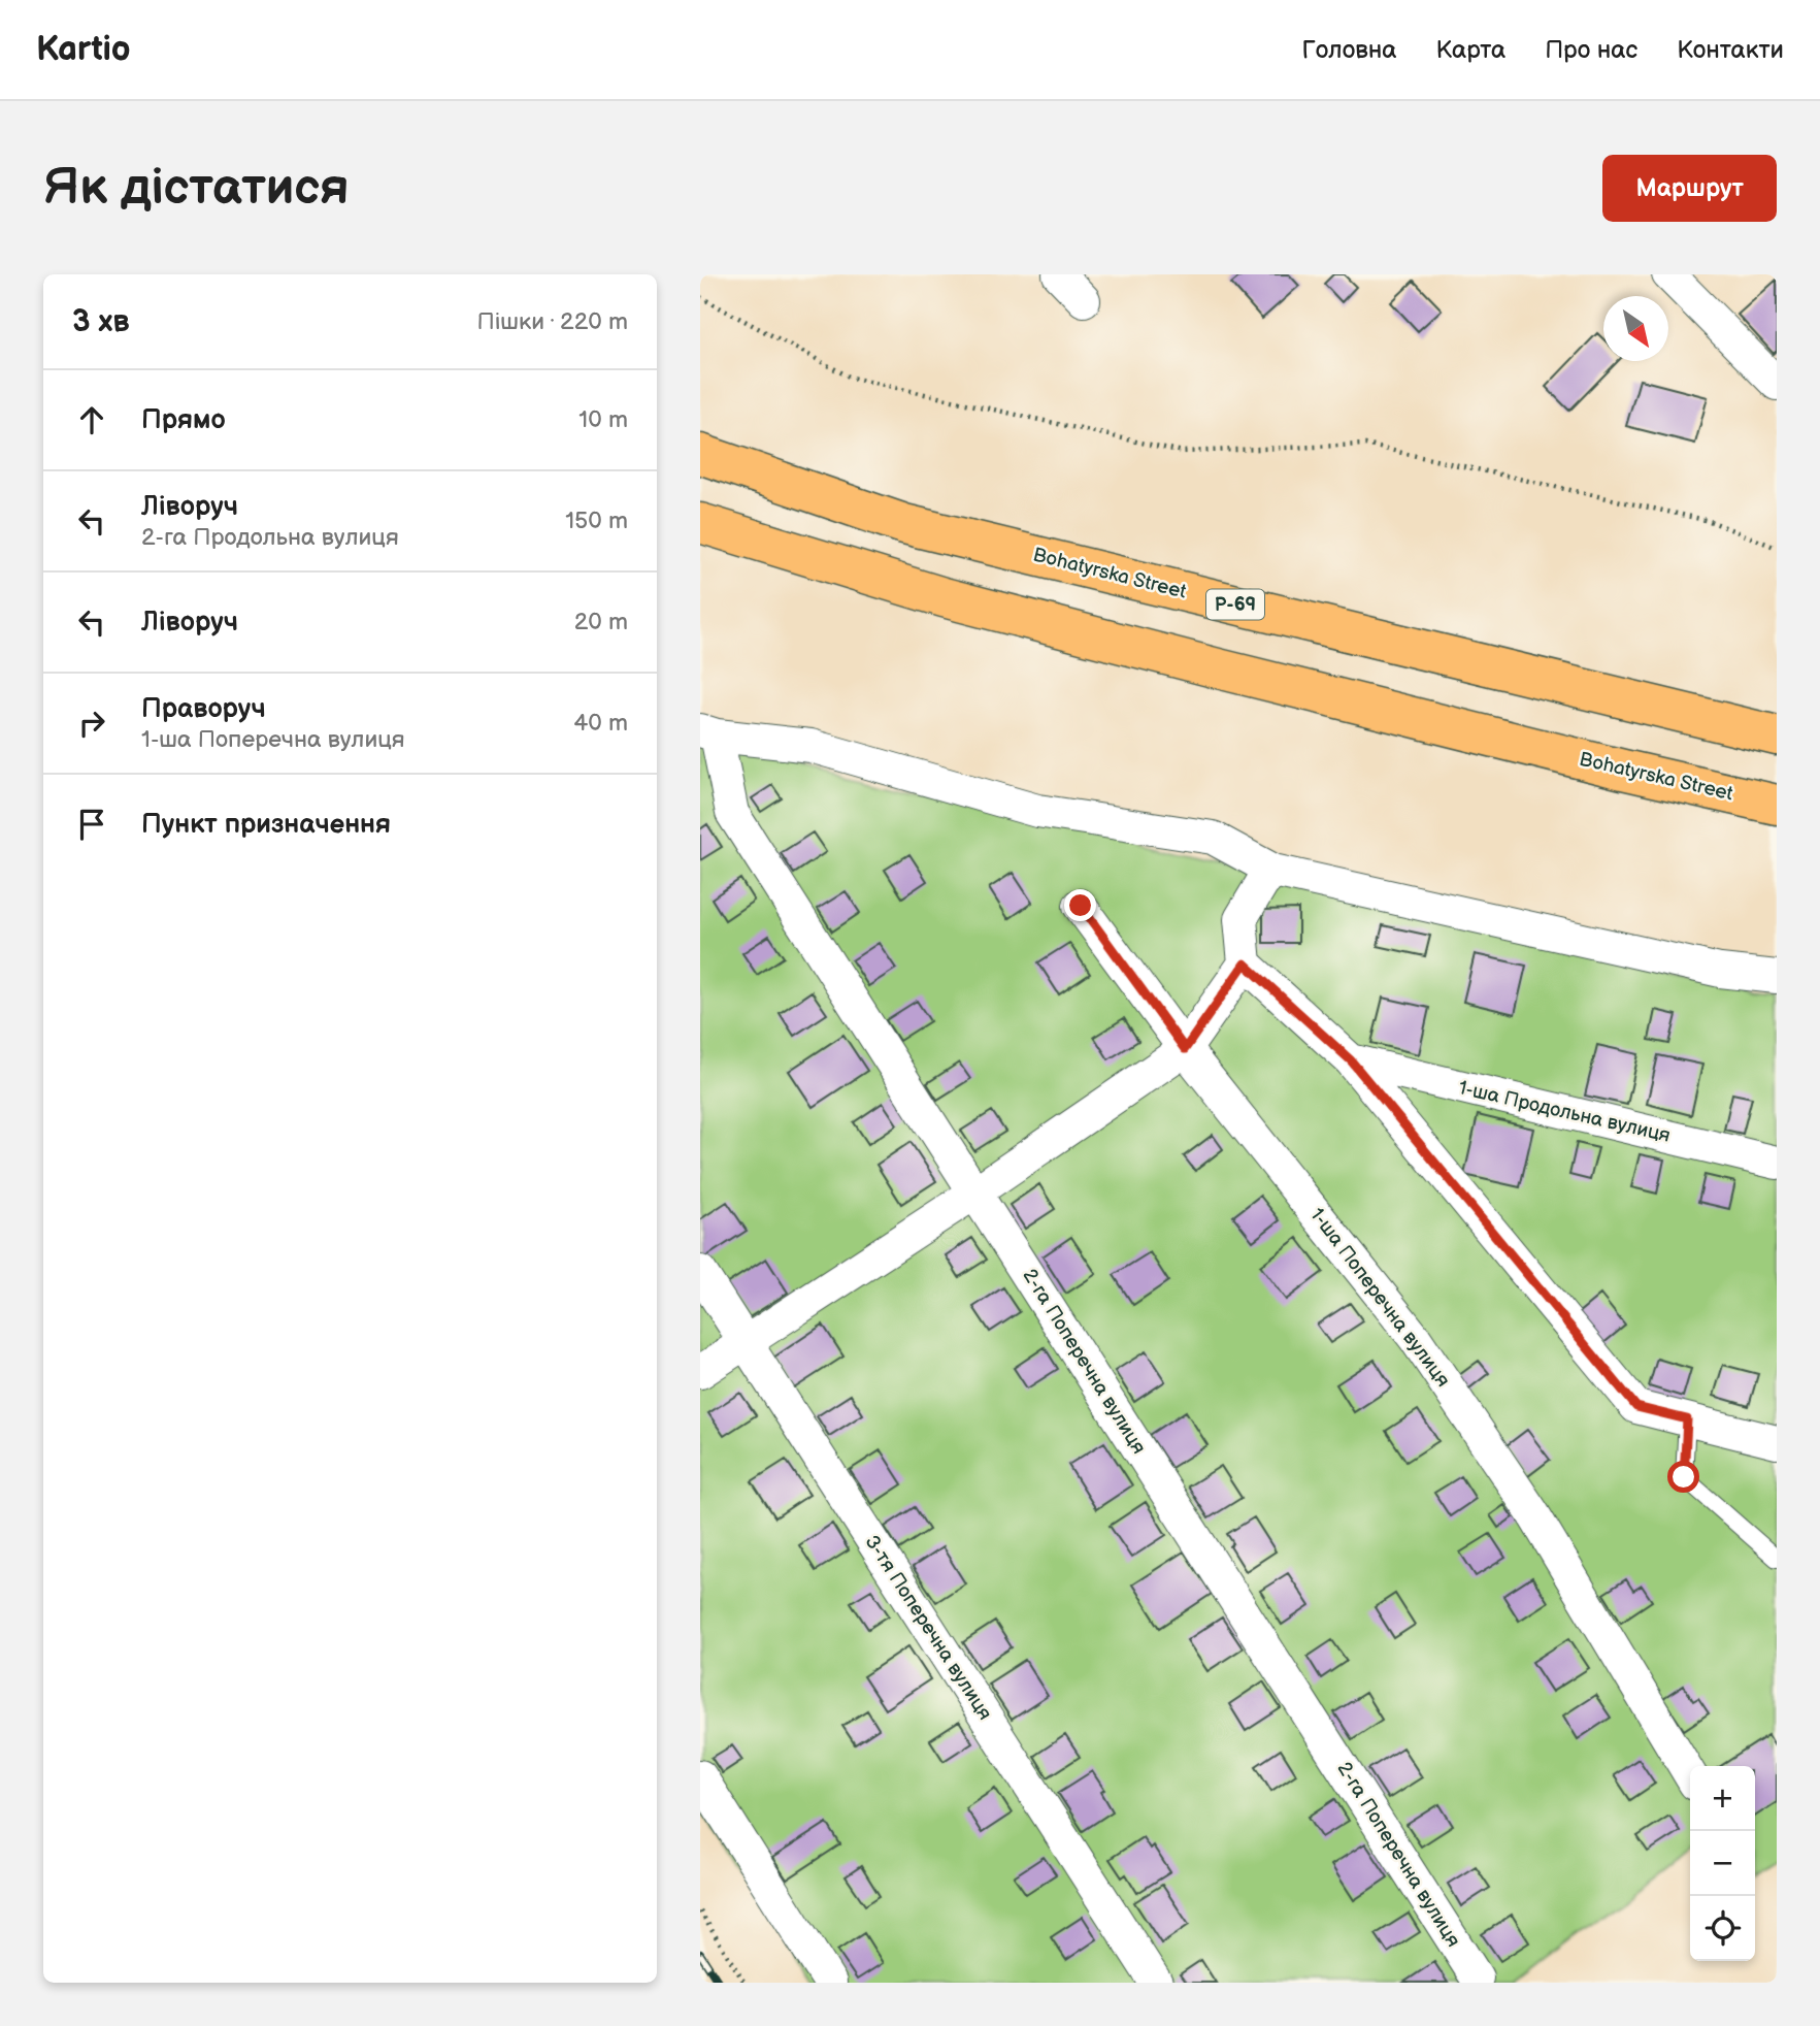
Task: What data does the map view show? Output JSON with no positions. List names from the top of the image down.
{
  "streets": {
    "main road": ["Bohatyrska Street", "Р-69"],
    "street": [
      "1-ша Продольна вулиця",
      "1-ша Поперечна вулиця",
      "2-га Поперечна вулиця",
      "3-тя Поперечна вулиця"
    ]
  },
  "north": "bottom right",
  "page": {
    "header": "Kartio",
    "nav": [
      "Головна",
      "Карта",
      "Про нас",
      "Контакти"
    ],
    "buttons": "Маршрут",
    "title": "Як дістатися",
    "heading": ["3 хв", "Пішки · 220 m"],
    "list": [
      ["Прямо", "10 m"],
      ["Ліворуч", "2-га Продольна вулиця", "150 m"],
      ["Ліворуч", "20 m"],
      ["Праворуч", "1-ша Поперечна вулиця", "40 m"],
      "Пункт призначення"
    ],
    "map_buttons": ["+", "−"]
  }
}
